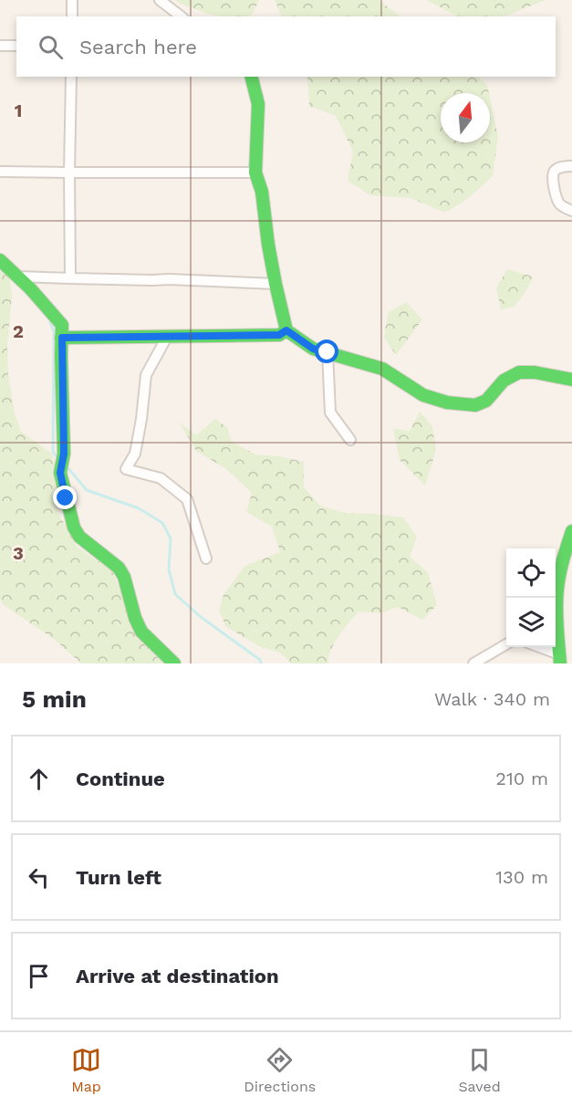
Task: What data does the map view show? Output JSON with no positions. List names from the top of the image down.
{
  "north": "top",
  "page": {
    "search": "Search here",
    "heading": ["5 min", "Walk · 340 m"],
    "list": [
      ["Continue", "210 m"],
      ["Turn left", "130 m"],
      "Arrive at destination"
    ],
    "nav": ["Map", "Directions", "Saved"]
  },
  "grid": {
    "rows": ["1", "2", "3"]
  }
}
